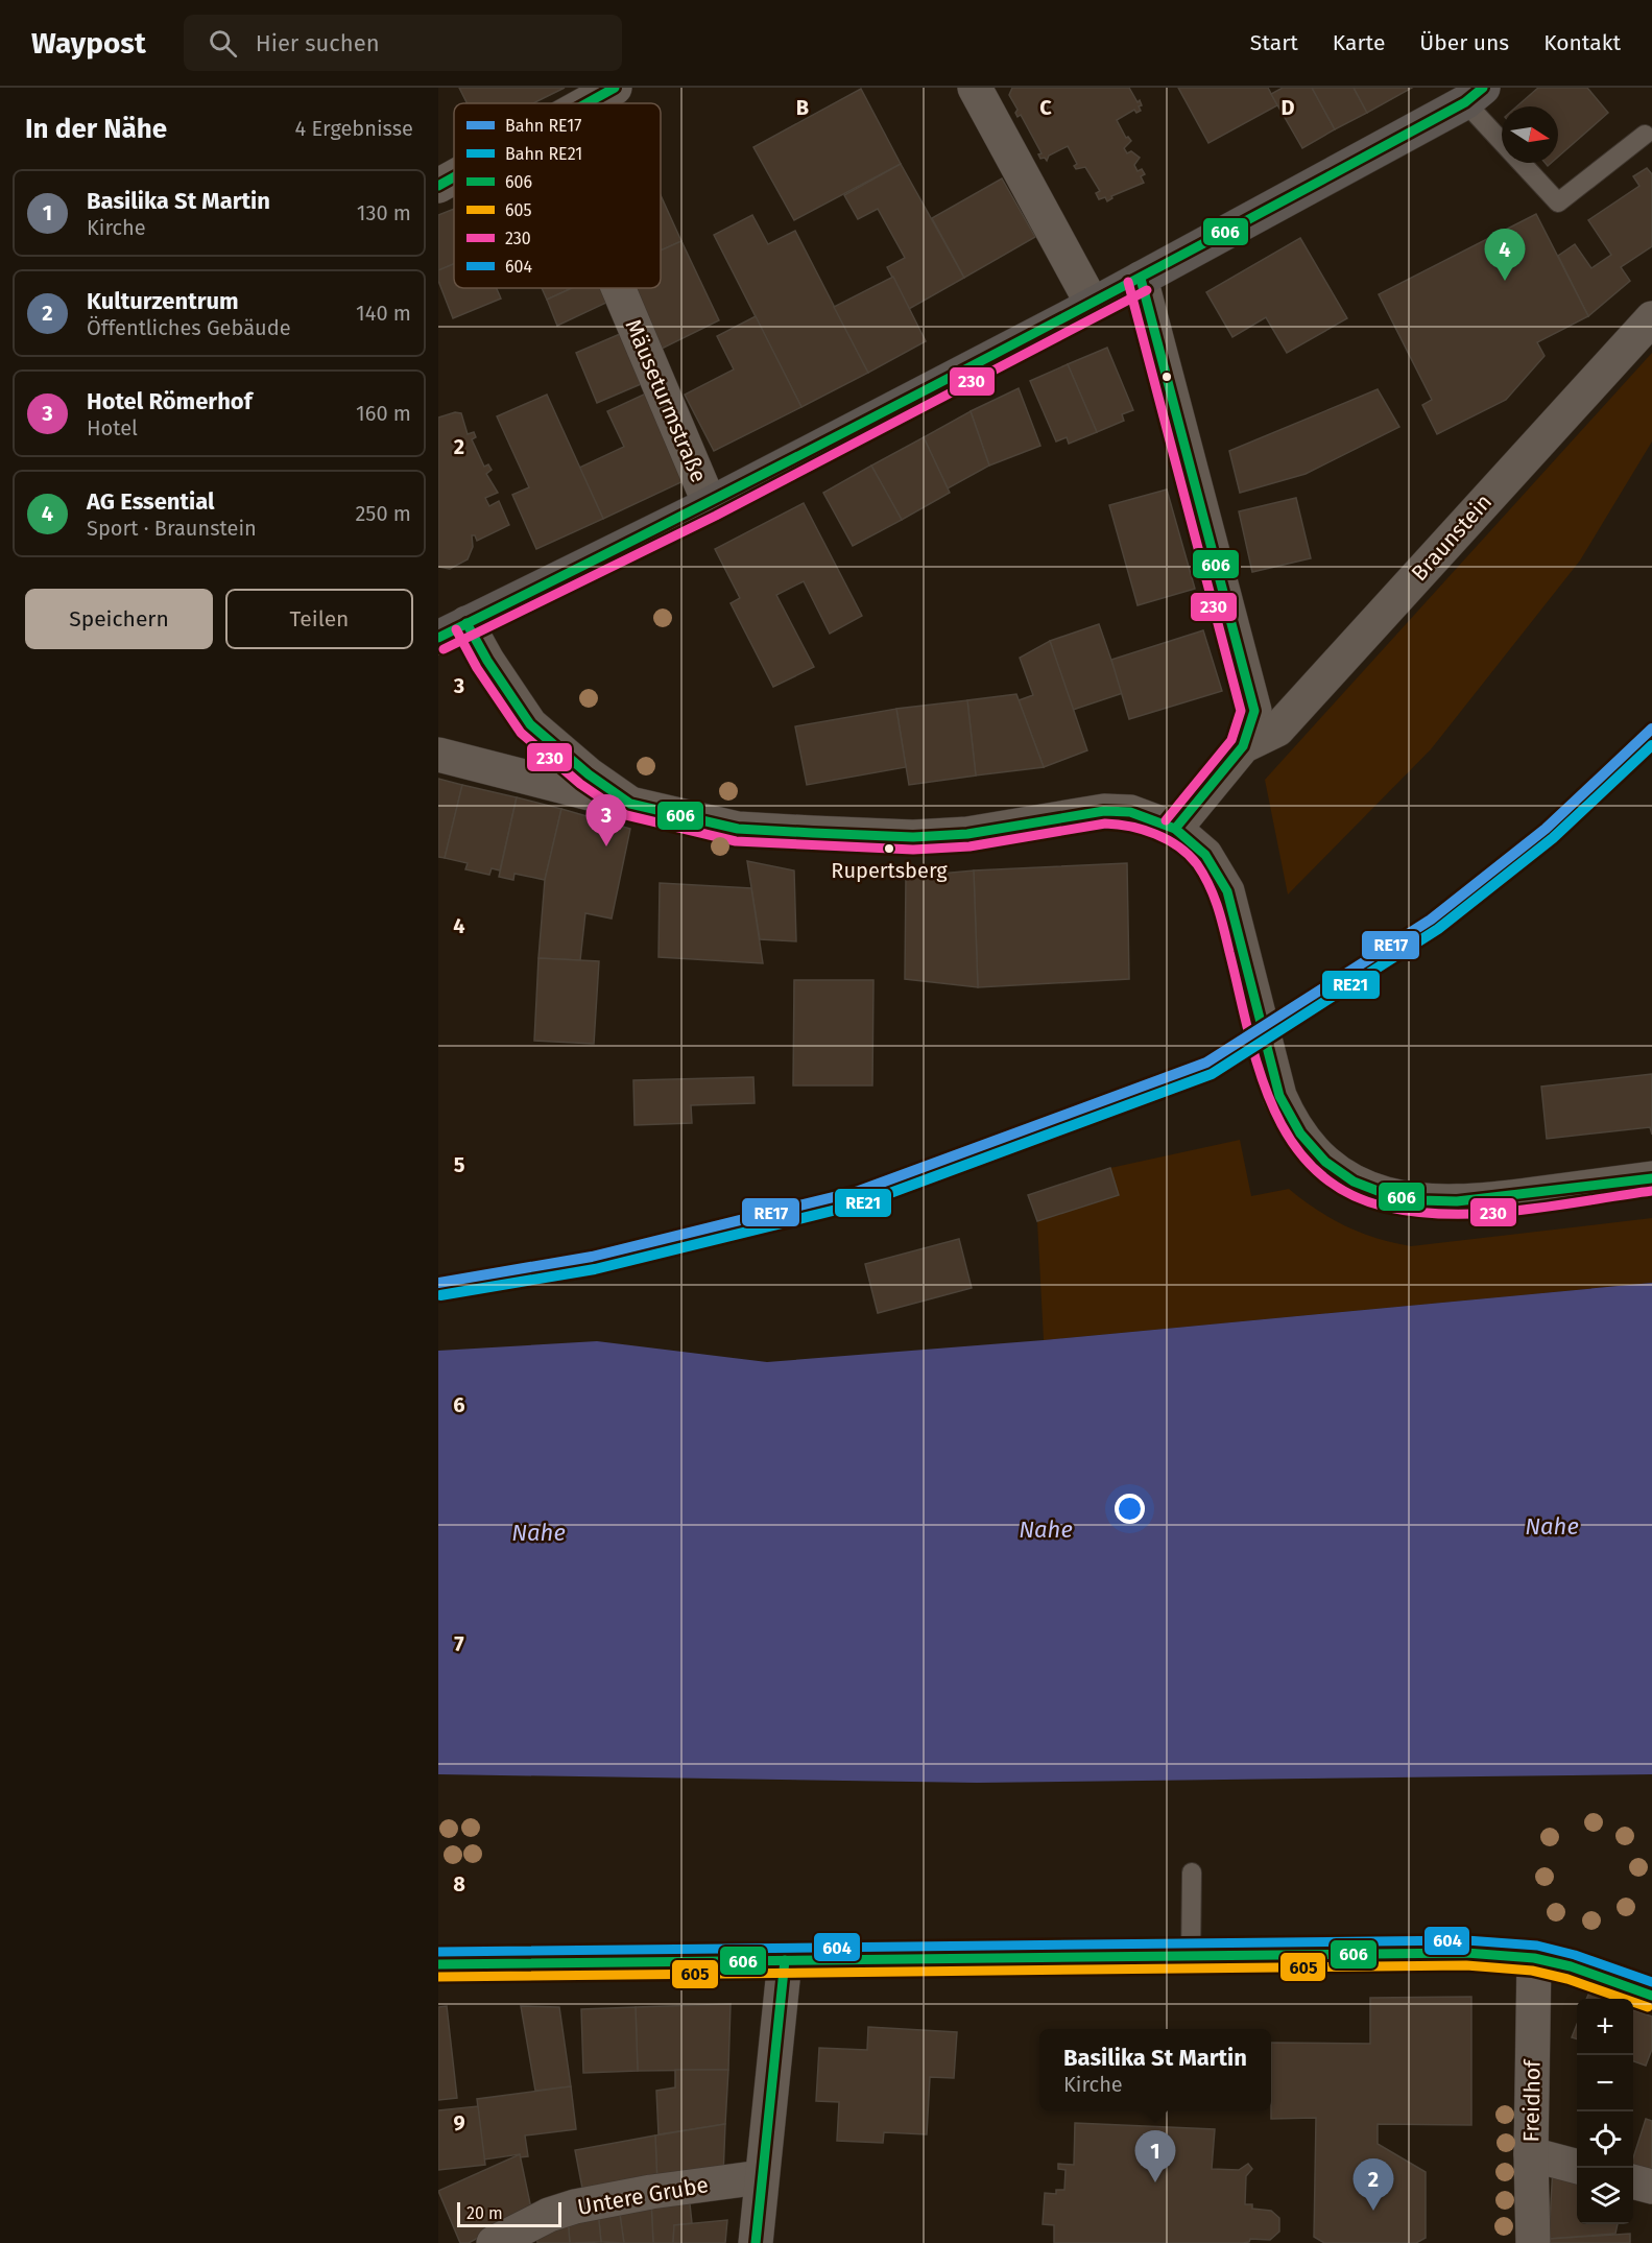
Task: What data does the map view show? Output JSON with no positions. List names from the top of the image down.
{
  "streets": {
    "street": [
      "Mäuseturmstraße",
      "Braunstein",
      "Freidhof",
      "Untere Grube"
    ]
  },
  "water": ["Nahe"],
  "places": ["Rupertsberg"],
  "lines": [
    "transit line 606",
    "transit line 230",
    "rail line RE17",
    "rail line RE21",
    "transit line 604",
    "transit line 605"
  ],
  "legend": [
    "Bahn RE17",
    "Bahn RE21",
    "606",
    "605",
    "230",
    "604"
  ],
  "scale_bar": "20 m",
  "north": "right",
  "page": {
    "header": "Waypost",
    "search": "Hier suchen",
    "nav": [
      "Start",
      "Karte",
      "Über uns",
      "Kontakt"
    ],
    "heading": ["In der Nähe", "4 Ergebnisse"],
    "list": [
      {
        "mark": "1",
        "name": "Basilika St Martin",
        "note": "Kirche",
        "value": "130 m"
      },
      {
        "mark": "2",
        "name": "Kulturzentrum",
        "note": "Öffentliches Gebäude",
        "value": "140 m"
      },
      {
        "mark": "3",
        "name": "Hotel Römerhof",
        "note": "Hotel",
        "value": "160 m"
      },
      {
        "mark": "4",
        "name": "AG Essential",
        "note": "Sport · Braunstein",
        "value": "250 m"
      }
    ],
    "pins": [
      "4",
      "3",
      "1",
      "2"
    ],
    "buttons": ["Speichern", "Teilen"],
    "map_buttons": ["+", "−"],
    "popup": ["Basilika St Martin", "Kirche"],
    "scale": "20 m"
  },
  "grid": {
    "columns": ["B", "C", "D"],
    "rows": [
      "2",
      "3",
      "4",
      "5",
      "6",
      "7",
      "8",
      "9"
    ]
  }
}
